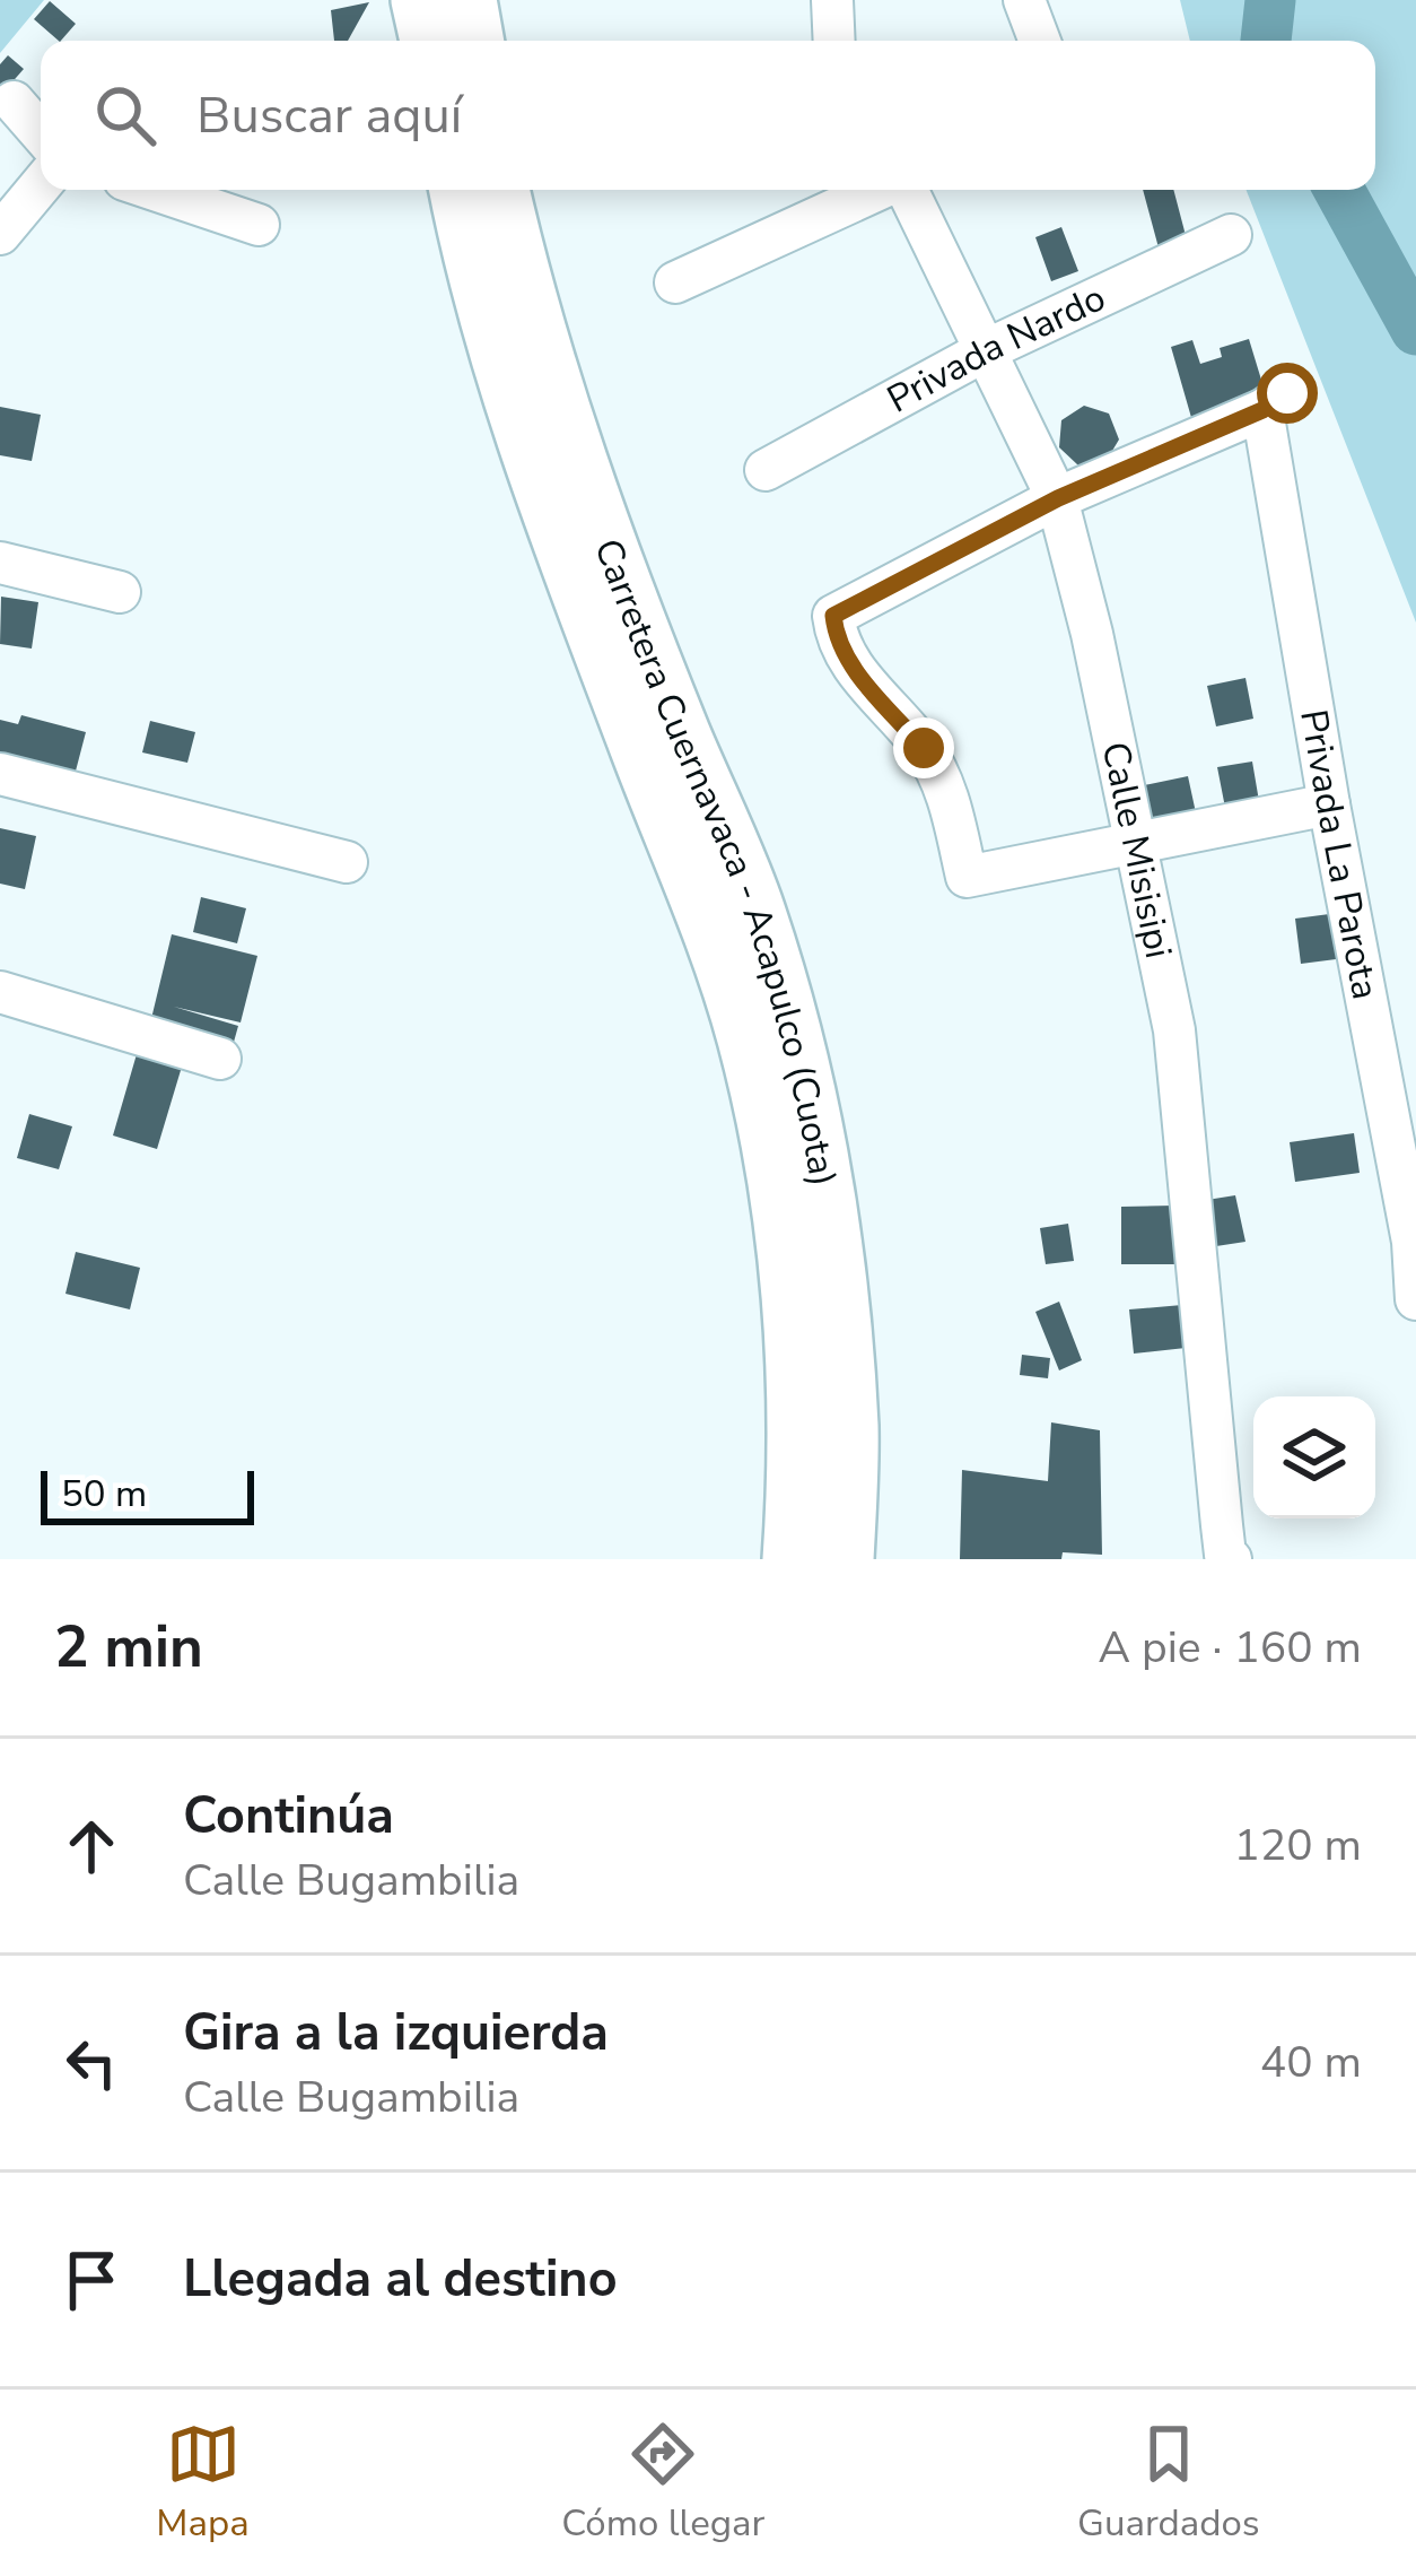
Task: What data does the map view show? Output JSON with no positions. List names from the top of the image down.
{
  "streets": {
    "highway": ["Carretera Cuernavaca - Acapulco (Cuota)"],
    "street": ["Privada Nardo", "Calle Misisipi", "Privada La Parota"]
  },
  "crossings": [
    ["Privada Nardo", "Calle Misisipi"],
    ["Calle Misisipi", "Privada La Parota"]
  ],
  "scale_bar": "50 m",
  "page": {
    "search": "Buscar aquí",
    "scale": "50 m",
    "heading": ["2 min", "A pie · 160 m"],
    "list": [
      ["Continúa", "Calle Bugambilia", "120 m"],
      ["Gira a la izquierda", "Calle Bugambilia", "40 m"],
      "Llegada al destino"
    ],
    "nav": ["Mapa", "Cómo llegar", "Guardados"]
  }
}
